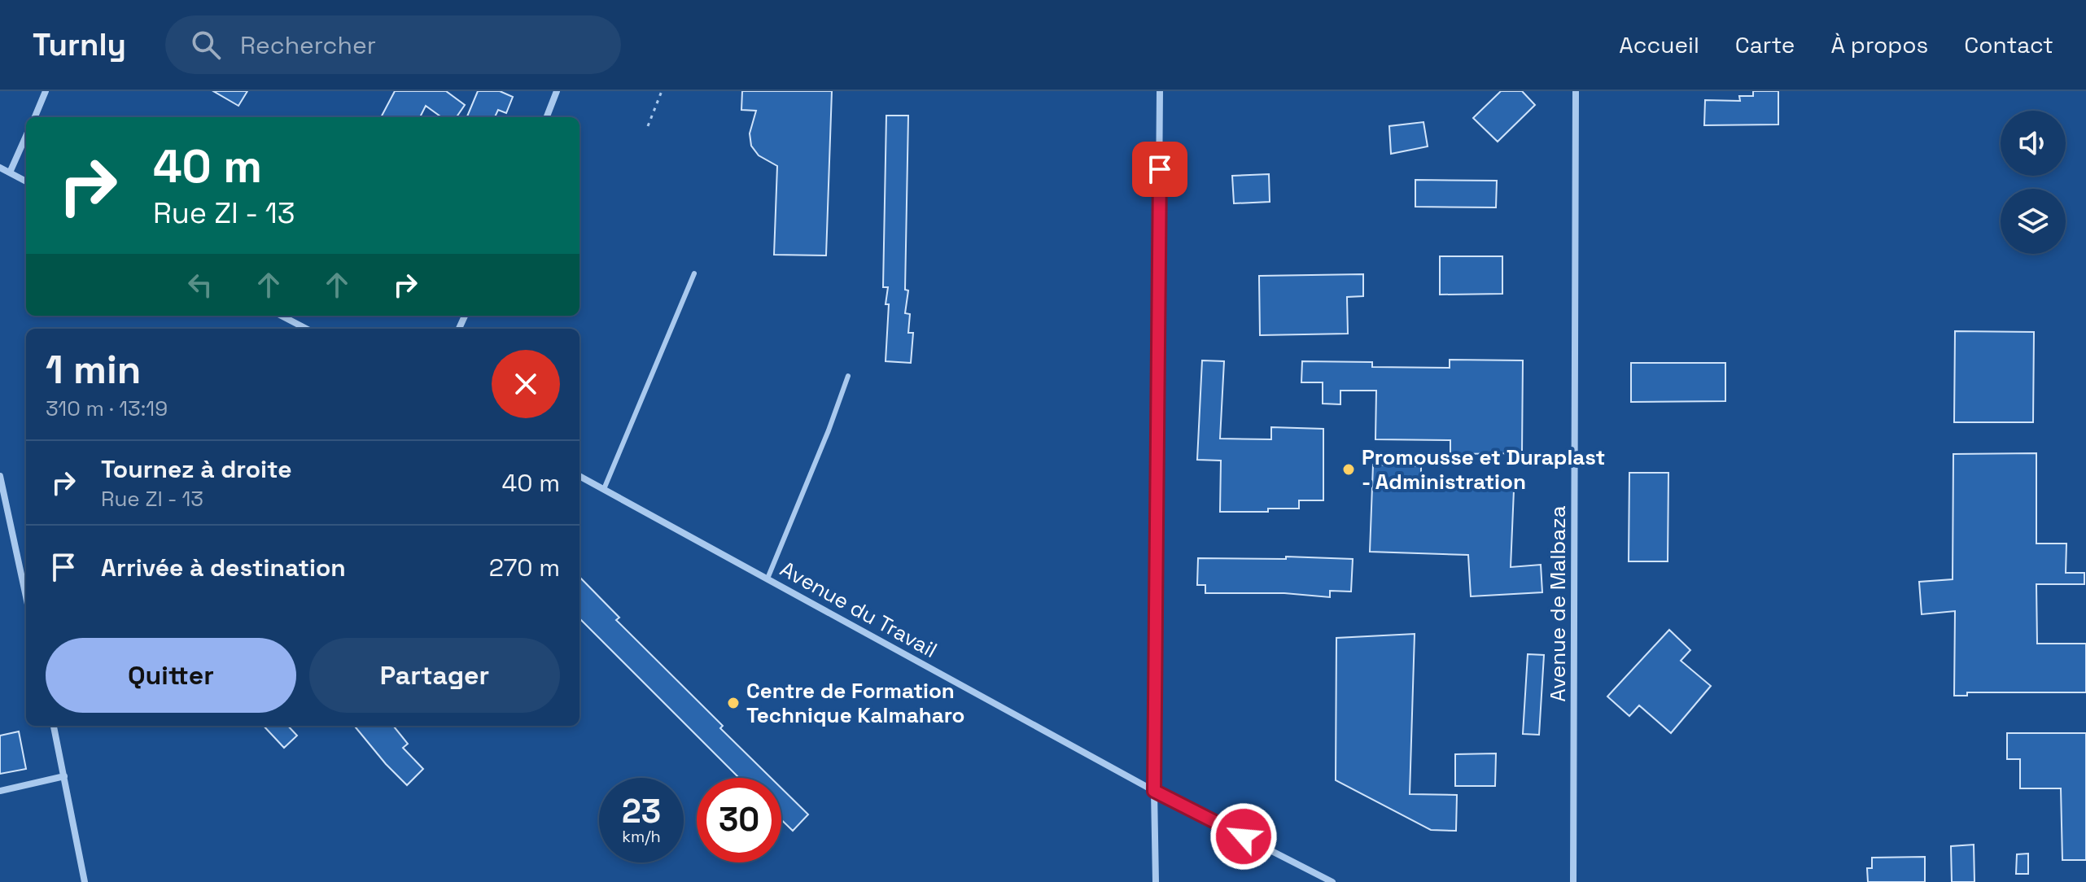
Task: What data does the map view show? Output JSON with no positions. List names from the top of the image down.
{
  "streets": {
    "street": ["Avenue de Malbaza", "Avenue du Travail"]
  },
  "places": ["Promousse et Duraplast - Administration", "Centre de Formation Technique Kalmaharo"],
  "page": {
    "header": "Turnly",
    "search": "Rechercher",
    "nav": [
      "Accueil",
      "Carte",
      "À propos",
      "Contact"
    ],
    "turn": ["40 m", "Rue ZI - 13"],
    "heading": ["1 min", "310 m · 13:19"],
    "list": [
      {
        "name": "Tournez à droite",
        "note": "Rue ZI - 13",
        "value": "40 m"
      },
      {
        "name": "Arrivée à destination",
        "value": "270 m"
      }
    ],
    "buttons": ["Quitter", "Partager"],
    "speed": "23 km/h",
    "limit": "30"
  }
}
